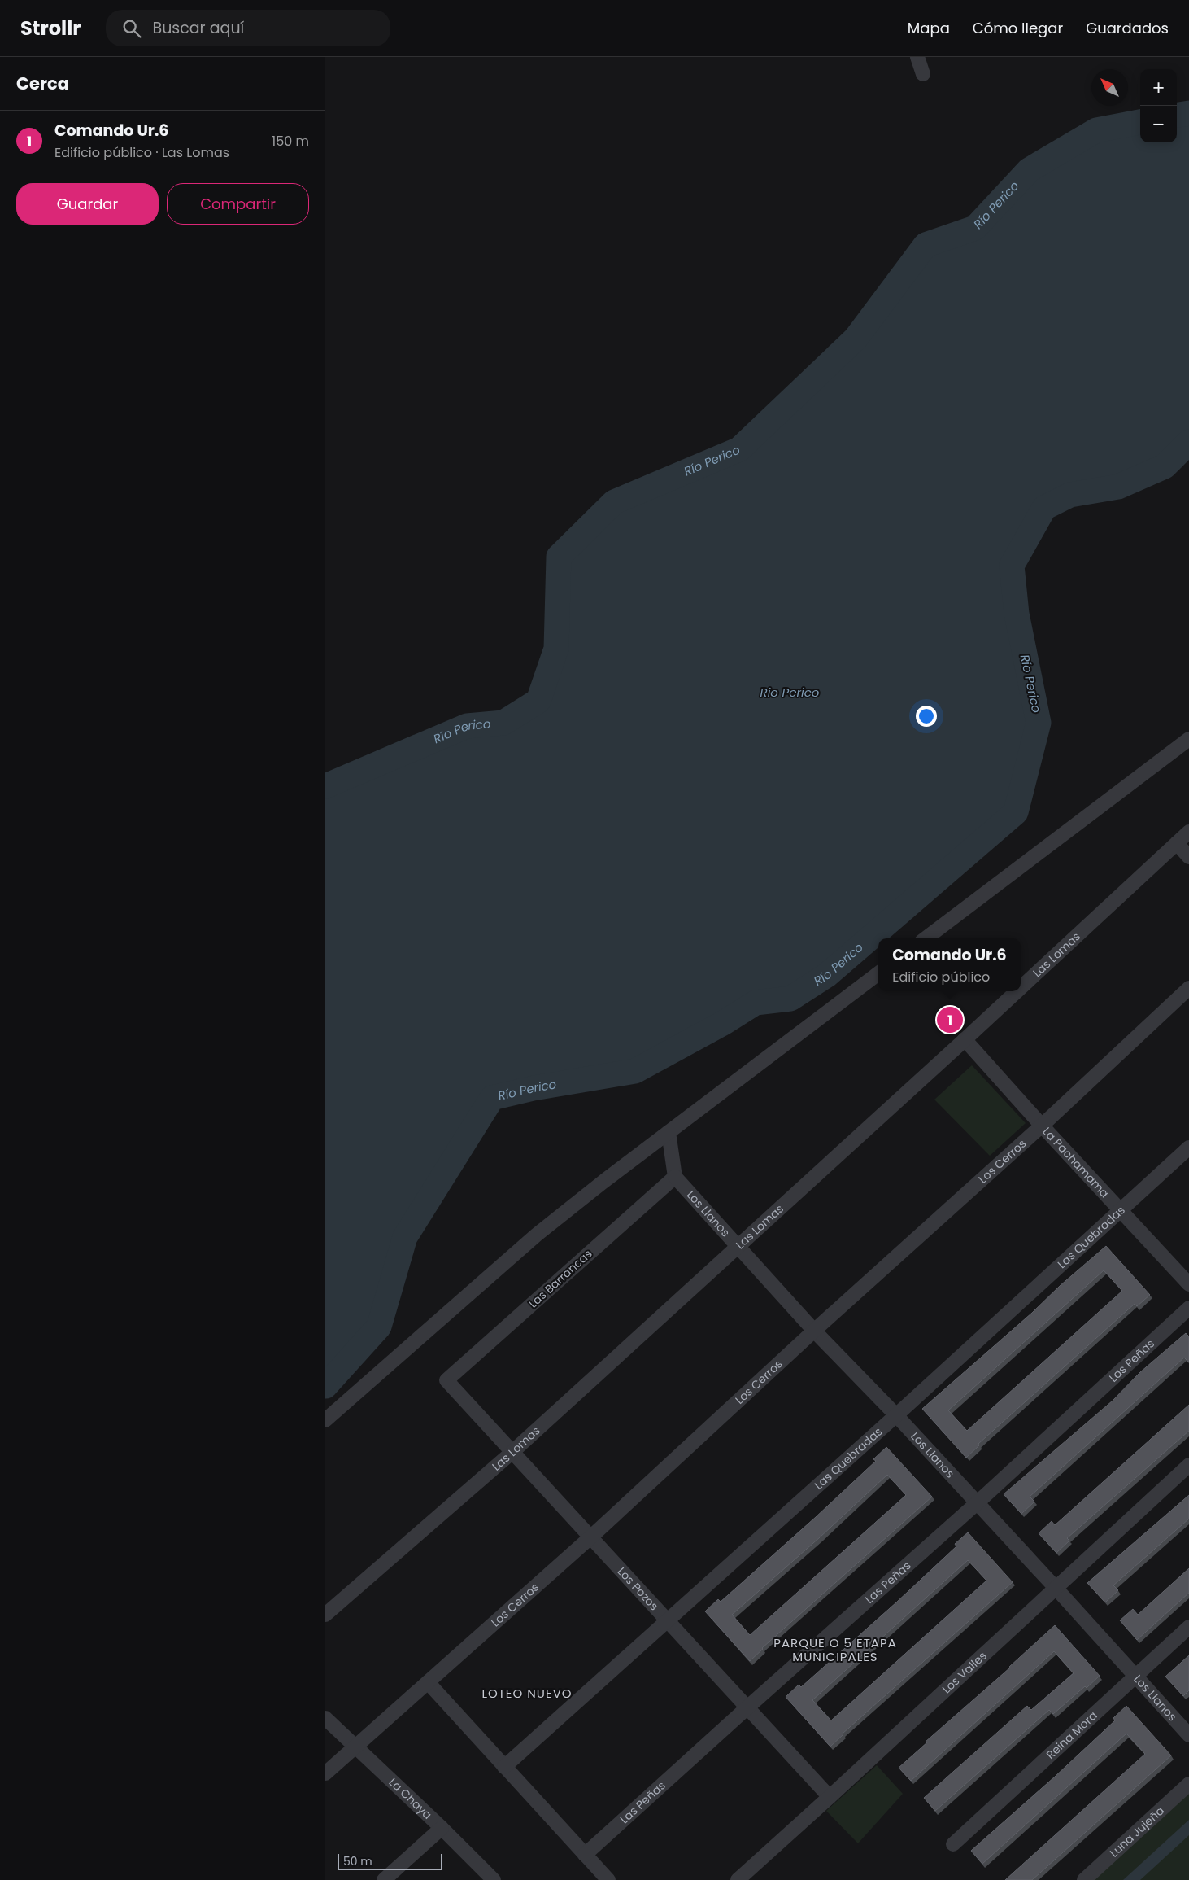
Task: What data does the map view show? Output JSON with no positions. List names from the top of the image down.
{
  "streets": {
    "street": [
      "Las Lomas",
      "Los Cerros",
      "La Pachamama",
      "Los Llanos",
      "Las Quebradas",
      "Las Barrancas",
      "Las Peñas",
      "Los Pozos",
      "Los Valles",
      "Reina Mora",
      "La Chaya",
      "Luna Jujeña"
    ]
  },
  "crossings": [
    ["Las Lomas", "La Pachamama"],
    ["Las Lomas", "Los Llanos"],
    ["Las Lomas", "Los Pozos"],
    ["Los Cerros", "La Pachamama"],
    ["Los Cerros", "Los Llanos"],
    ["Los Cerros", "Los Pozos"],
    ["Los Cerros", "La Chaya"],
    ["La Pachamama", "Las Quebradas"],
    ["Los Llanos", "Las Quebradas"],
    ["Los Llanos", "Las Barrancas"],
    ["Los Llanos", "Las Peñas"],
    ["Los Llanos", "Los Valles"],
    ["Los Llanos", "Reina Mora"],
    ["Las Quebradas", "Los Pozos"],
    ["Las Barrancas", "Los Pozos"],
    ["Las Peñas", "Los Pozos"],
    ["Los Pozos", "Los Valles"]
  ],
  "districts": ["PARQUE O 5 ETAPA MUNICIPALES", "LOTEO NUEVO"],
  "water": ["Río Perico", "Rio Perico"],
  "scale_bar": "50 m",
  "north": "top left",
  "page": {
    "header": "Strollr",
    "search": "Buscar aquí",
    "nav": ["Mapa", "Cómo llegar", "Guardados"],
    "heading": "Cerca",
    "map_buttons": ["+", "−"],
    "list": [
      {
        "mark": "1",
        "name": "Comando Ur.6",
        "note": "Edificio público · Las Lomas",
        "value": "150 m"
      }
    ],
    "buttons": ["Guardar", "Compartir"],
    "popup": ["Comando Ur.6", "Edificio público"],
    "pins": "1",
    "scale": "50 m"
  }
}
